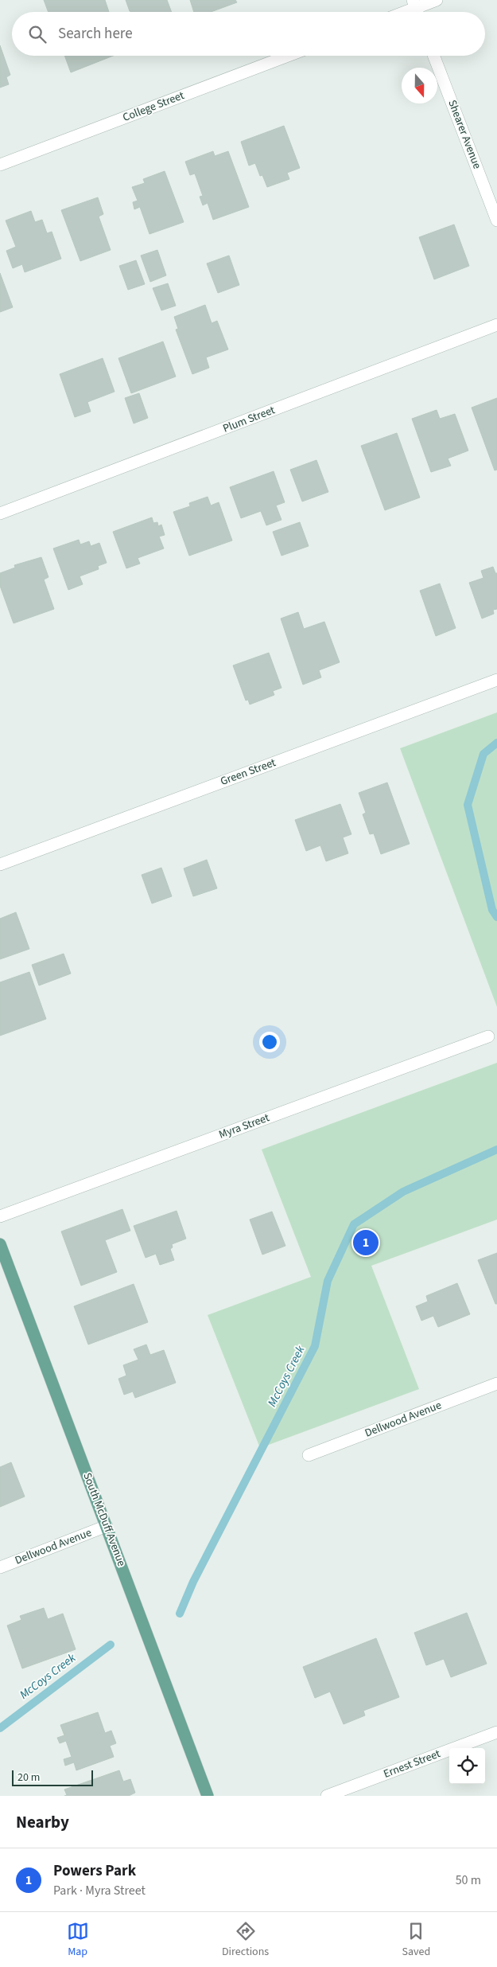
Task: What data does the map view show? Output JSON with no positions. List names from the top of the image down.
{
  "streets": {
    "main road": ["South McDuff Avenue"],
    "street": [
      "College Street",
      "Shearer Avenue",
      "Plum Street",
      "Green Street",
      "Myra Street",
      "Dellwood Avenue",
      "Ernest Street"
    ]
  },
  "crossings": [
    ["Dellwood Avenue", "South McDuff Avenue"]
  ],
  "water": ["McCoys Creek"],
  "scale_bar": "20 m",
  "north": "bottom",
  "page": {
    "search": "Search here",
    "pins": "1",
    "scale": "20 m",
    "heading": "Nearby",
    "list": [
      {
        "mark": "1",
        "name": "Powers Park",
        "note": "Park · Myra Street",
        "value": "50 m"
      }
    ],
    "nav": ["Map", "Directions", "Saved"]
  }
}
